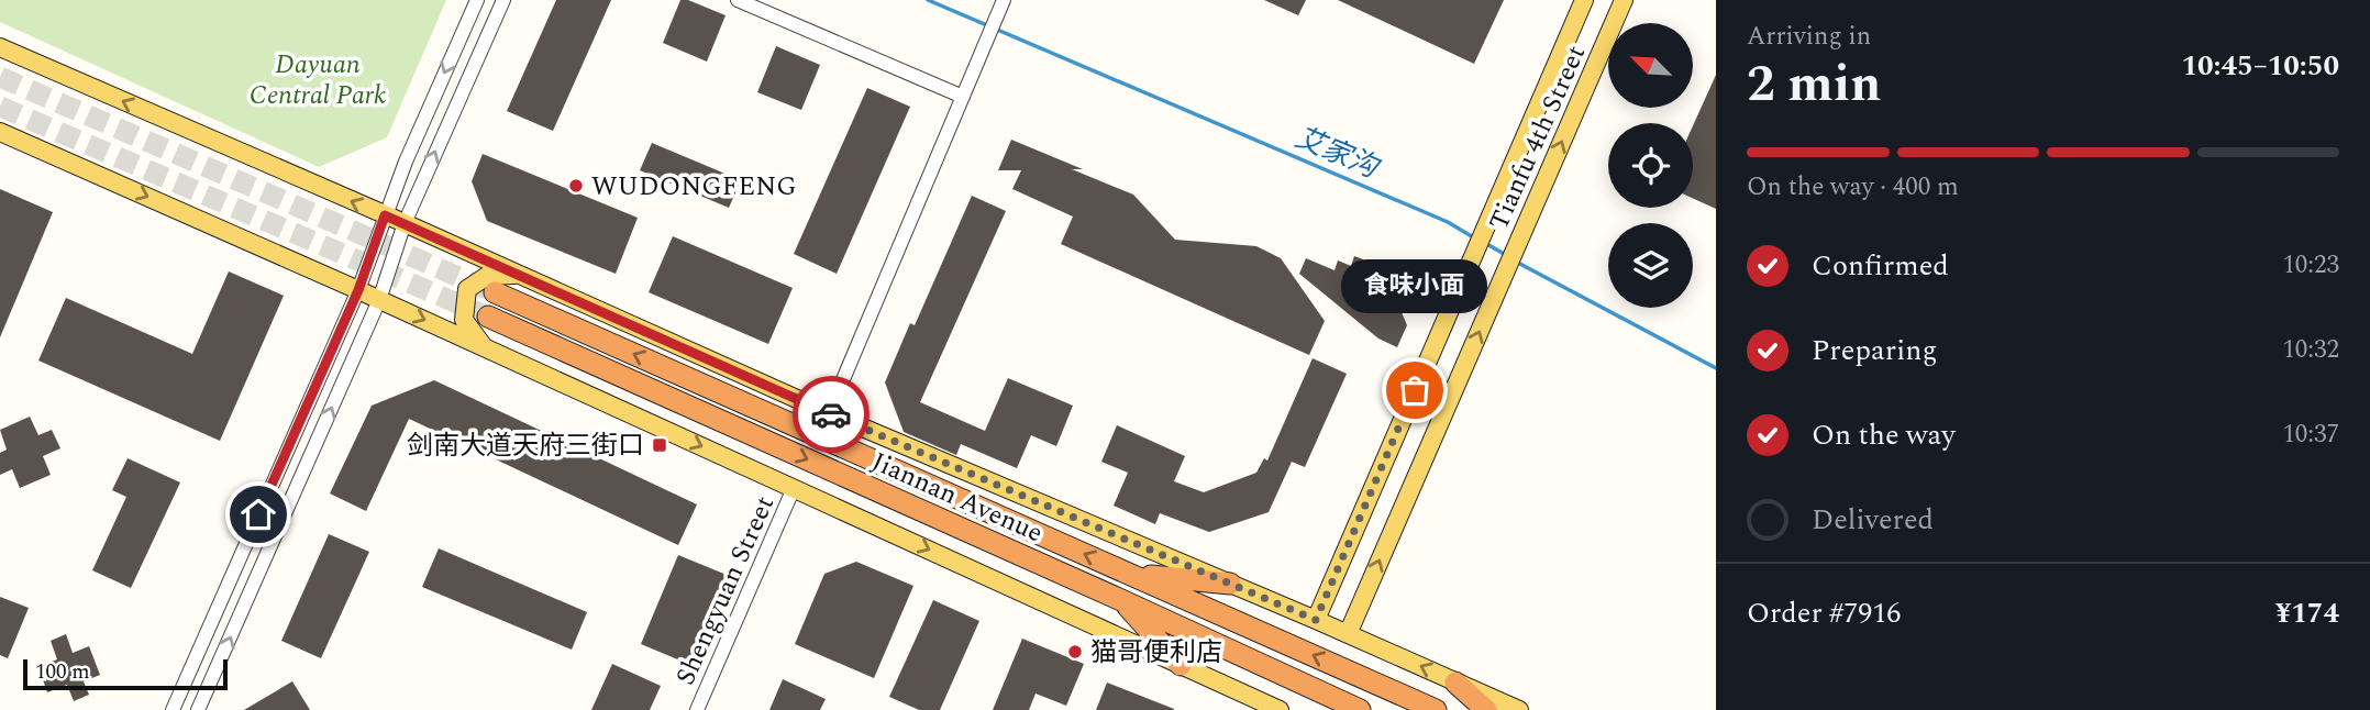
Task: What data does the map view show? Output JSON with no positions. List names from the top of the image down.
{
  "streets": {
    "highway": ["Jiannan Avenue"],
    "main road": ["Tianfu 4th Street"],
    "street": ["Shengyuan Street"]
  },
  "water": ["艾家沟"],
  "parks": ["Dayuan Central Park"],
  "places": {
    "other": ["WUDONGFENG", "食味小面", "猫哥便利店"],
    "transit": ["剑南大道天府三街口"]
  },
  "scale_bar": "100 m",
  "north": "top left",
  "page": {
    "heading": ["2 min", "Arriving in", "10:45–10:50"],
    "panel": ["Order #7916", "¥174"],
    "bar": "On the way · 400 m",
    "list": [
      ["Confirmed", "10:23"],
      ["Preparing", "10:32"],
      ["On the way", "10:37"],
      "Delivered"
    ],
    "bubble": "食味小面",
    "scale": "100 m"
  }
}
